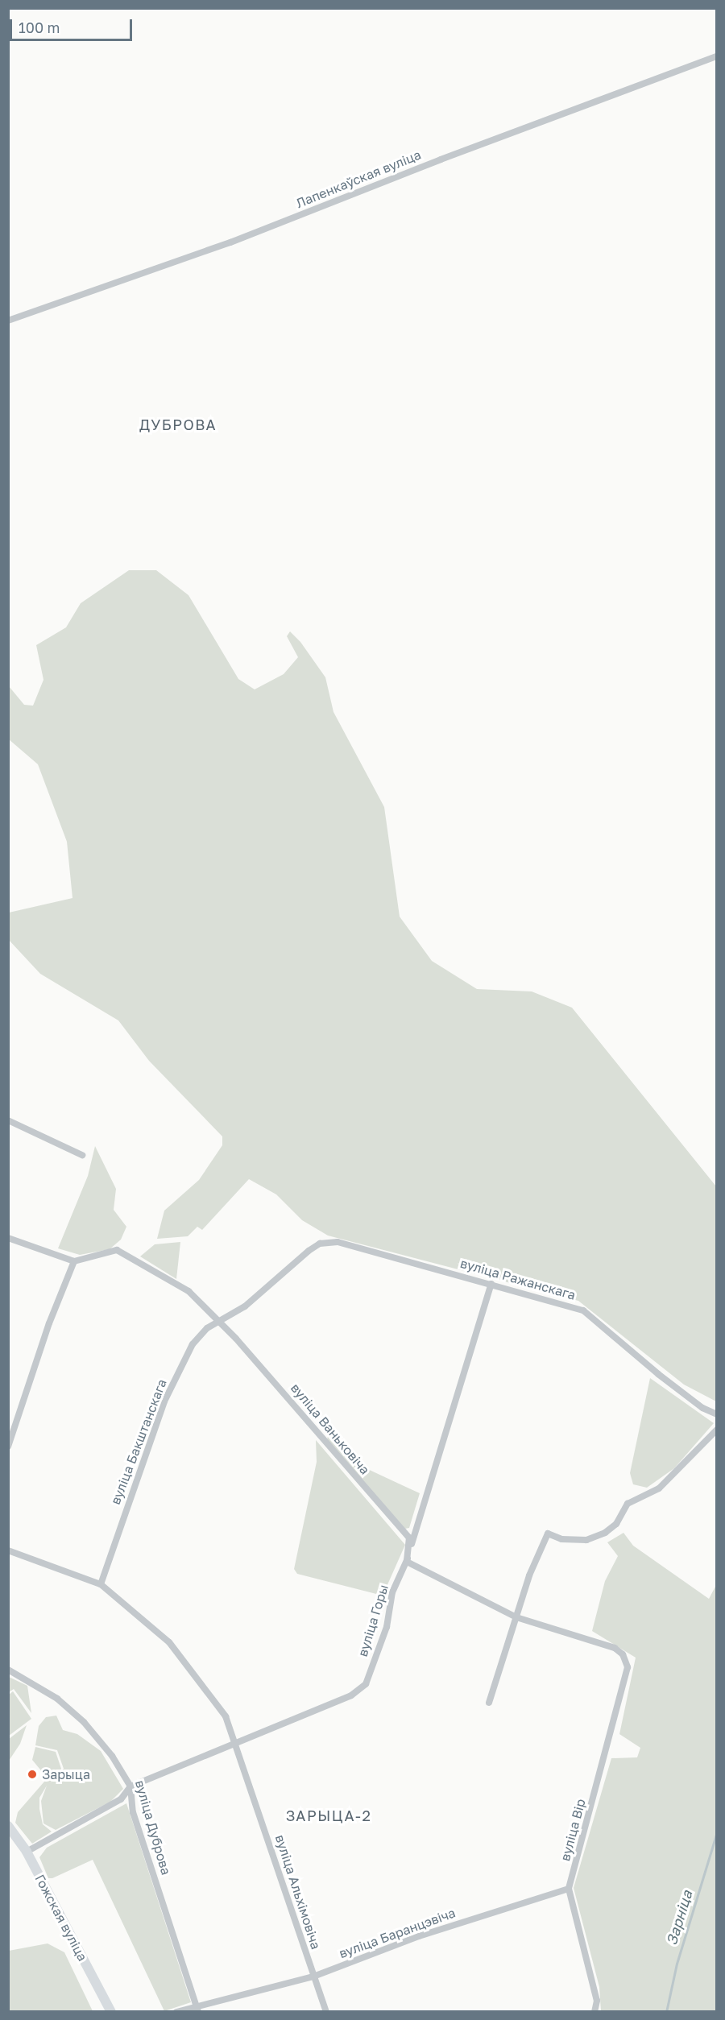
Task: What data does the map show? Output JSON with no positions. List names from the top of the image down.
{
  "streets": {
    "street": [
      "Лапенкаўская вуліца",
      "вуліца Ражанскага",
      "вуліца Ваньковіча",
      "вуліца Бакштанскага",
      "вуліца Горы",
      "вуліца Дуброва",
      "вуліца Вір",
      "вуліца Альхімовіча",
      "Гожская вуліца",
      "вуліца Баранцэвіча"
    ]
  },
  "crossings": [
    ["вуліца Ражанскага", "вуліца Бакштанскага"],
    ["вуліца Ражанскага", "вуліца Горы"],
    ["вуліца Ваньковіча", "вуліца Бакштанскага"],
    ["вуліца Ваньковіча", "вуліца Горы"],
    ["вуліца Бакштанскага", "вуліца Альхімовіча"],
    ["вуліца Горы", "вуліца Дуброва"],
    ["вуліца Горы", "вуліца Альхімовіча"],
    ["вуліца Горы", "Гожская вуліца"],
    ["вуліца Дуброва", "вуліца Баранцэвіча"],
    ["вуліца Вір", "вуліца Баранцэвіча"],
    ["вуліца Альхімовіча", "вуліца Баранцэвіча"]
  ],
  "districts": ["ДУБРОВА", "ЗАРЫЦА-2"],
  "water": ["Зарніца"],
  "places": ["Зарыца"],
  "scale_bar": "100 m"
}
